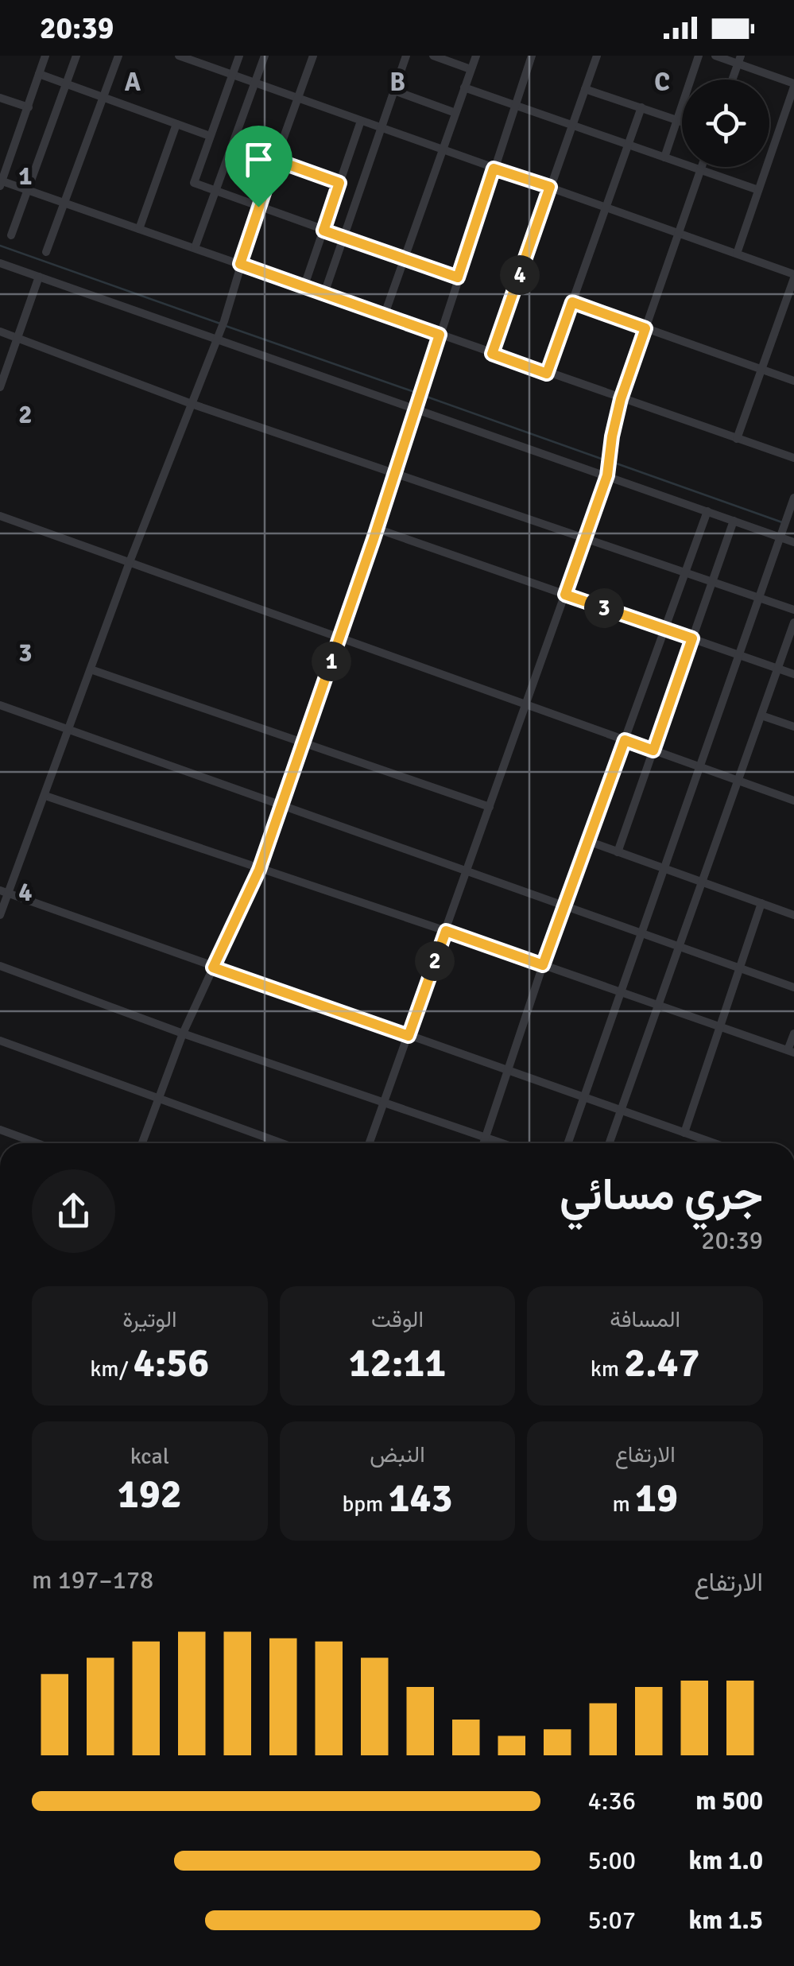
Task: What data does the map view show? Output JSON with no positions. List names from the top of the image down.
{
  "page": {
    "status": "20:39",
    "pins": [
      "4",
      "3",
      "1",
      "2"
    ],
    "heading": ["جري مسائي", "20:39"],
    "stats": [
      ["المسافة", "2.47 km"],
      ["الوقت", "12:11"],
      ["الوتيرة", "4:56 /km"],
      ["الارتفاع", "19 m"],
      ["النبض", "143 bpm"],
      ["kcal", "192"]
    ],
    "chart": ["الارتفاع", "178–197 m"],
    "list": [
      {
        "name": "500 m",
        "note": "4:36"
      },
      {
        "name": "1.0 km",
        "note": "5:00"
      },
      {
        "name": "1.5 km",
        "note": "5:07"
      }
    ]
  },
  "grid": {
    "columns": ["A", "B", "C"],
    "rows": [
      "1",
      "2",
      "3",
      "4"
    ]
  }
}
